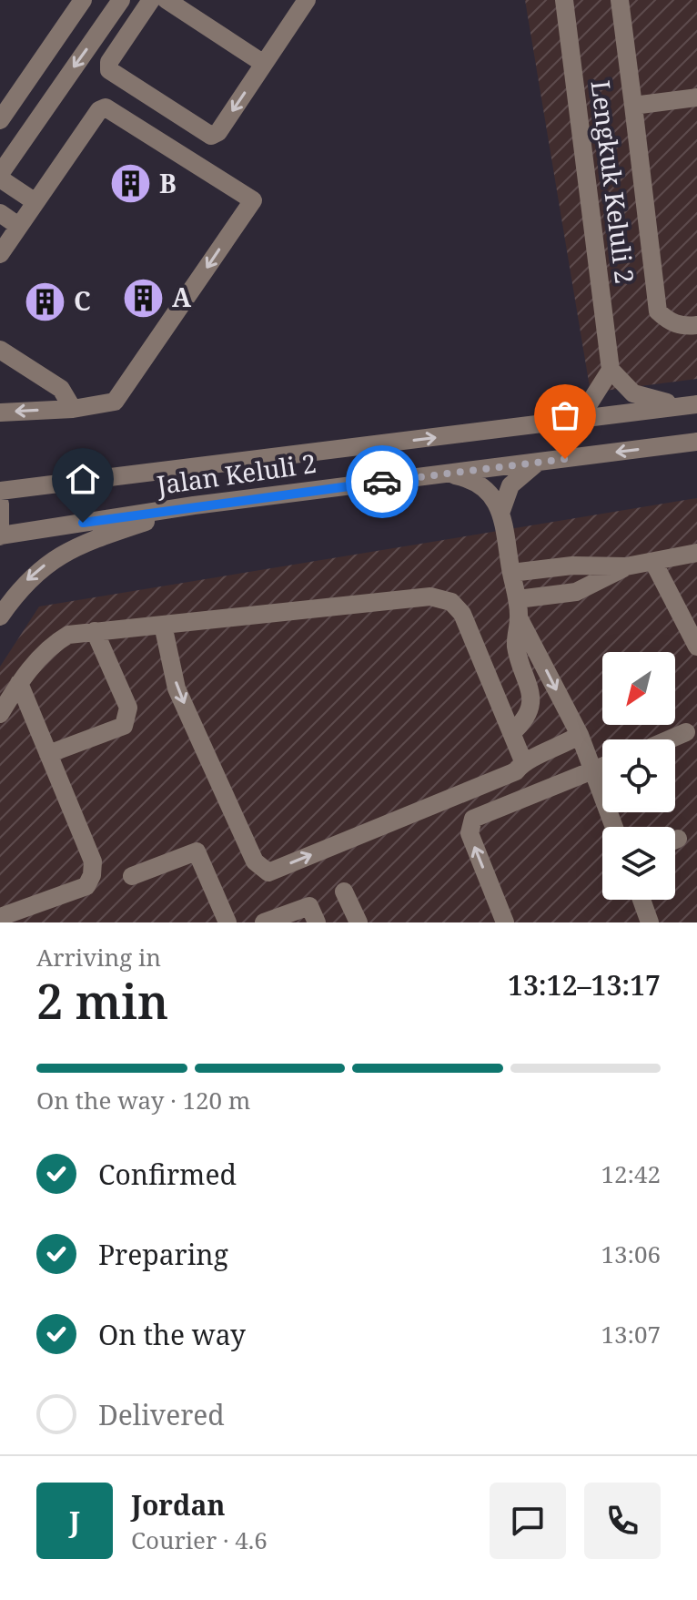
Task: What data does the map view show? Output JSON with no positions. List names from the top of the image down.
{
  "streets": {
    "street": ["Lengkuk Keluli 2", "Jalan Keluli 2"]
  },
  "places": {
    "building": ["B", "A", "C"]
  },
  "north": "bottom left",
  "page": {
    "heading": ["2 min", "Arriving in", "13:12–13:17"],
    "panel": ["Jordan", "Courier · 4.6"],
    "bar": "On the way · 120 m",
    "list": [
      ["Confirmed", "12:42"],
      ["Preparing", "13:06"],
      ["On the way", "13:07"],
      "Delivered"
    ],
    "round": "J"
  }
}
